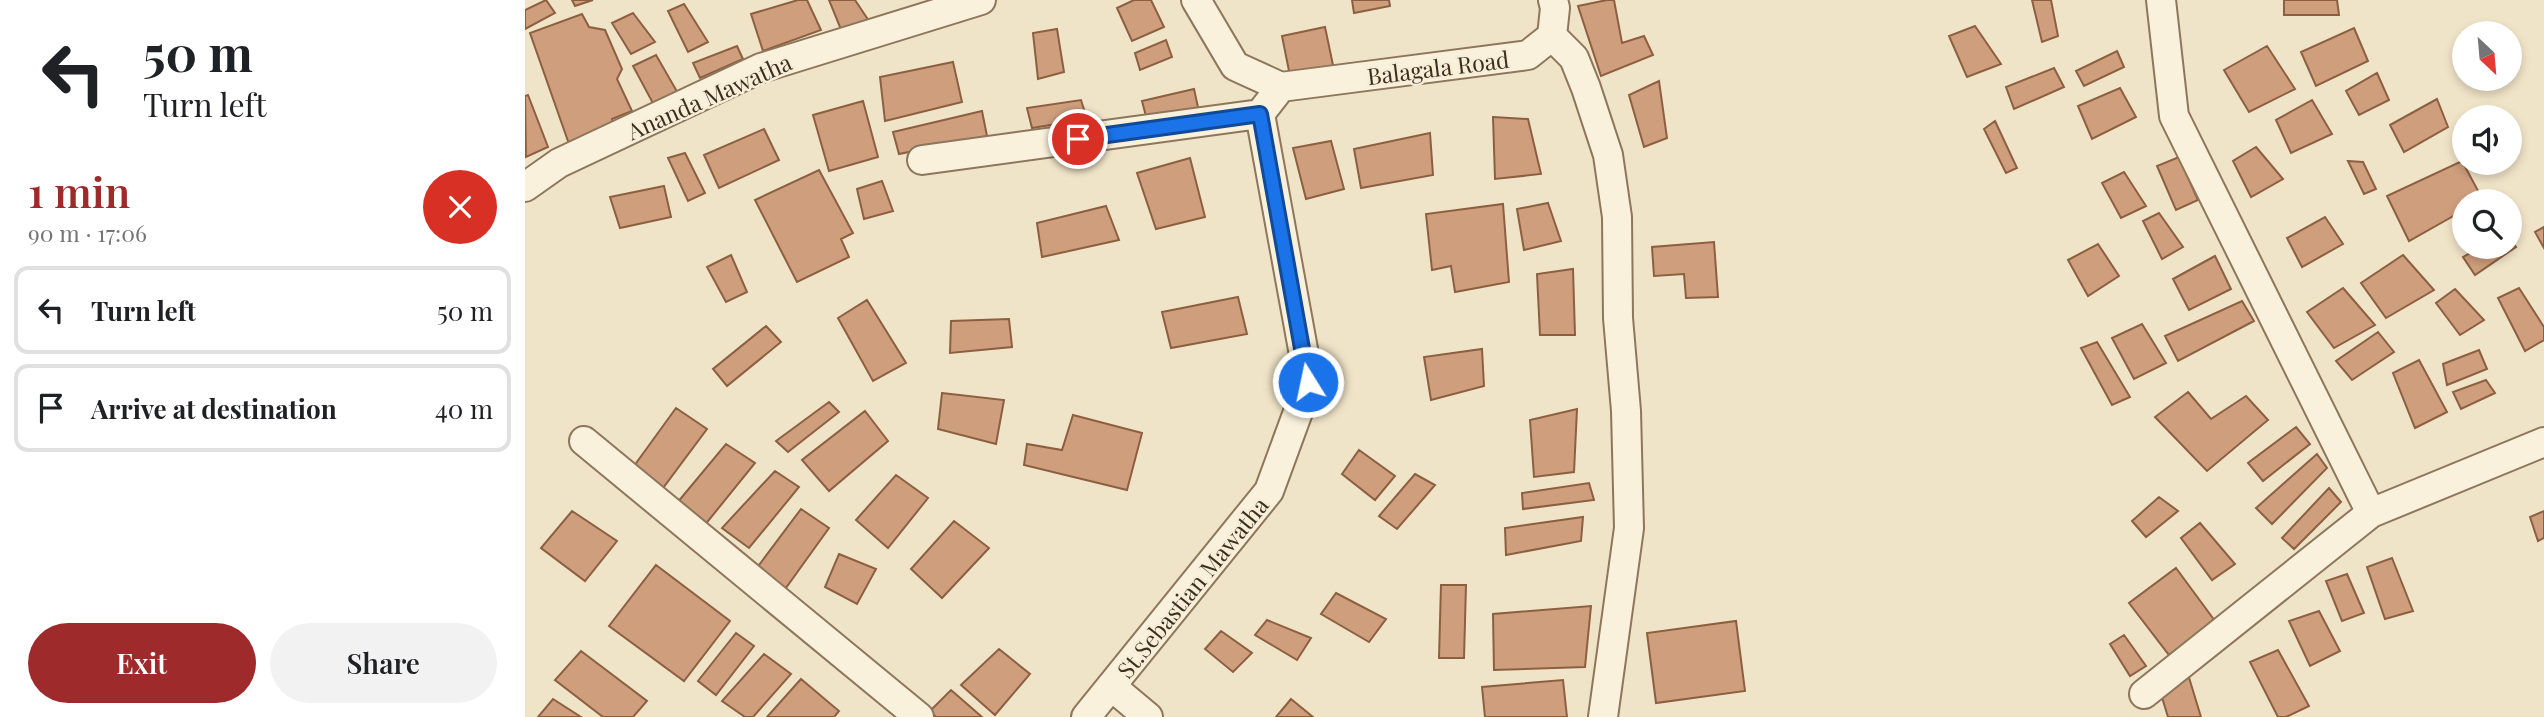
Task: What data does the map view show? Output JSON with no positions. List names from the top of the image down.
{
  "streets": {
    "street": ["Balagala Road", "Ananda Mawatha", "St.Sebastian Mawatha"]
  },
  "north": "bottom right",
  "page": {
    "turn": ["50 m", "Turn left"],
    "heading": ["1 min", "90 m · 17:06"],
    "list": [
      {
        "name": "Turn left",
        "value": "50 m"
      },
      {
        "name": "Arrive at destination",
        "value": "40 m"
      }
    ],
    "buttons": ["Exit", "Share"]
  }
}
